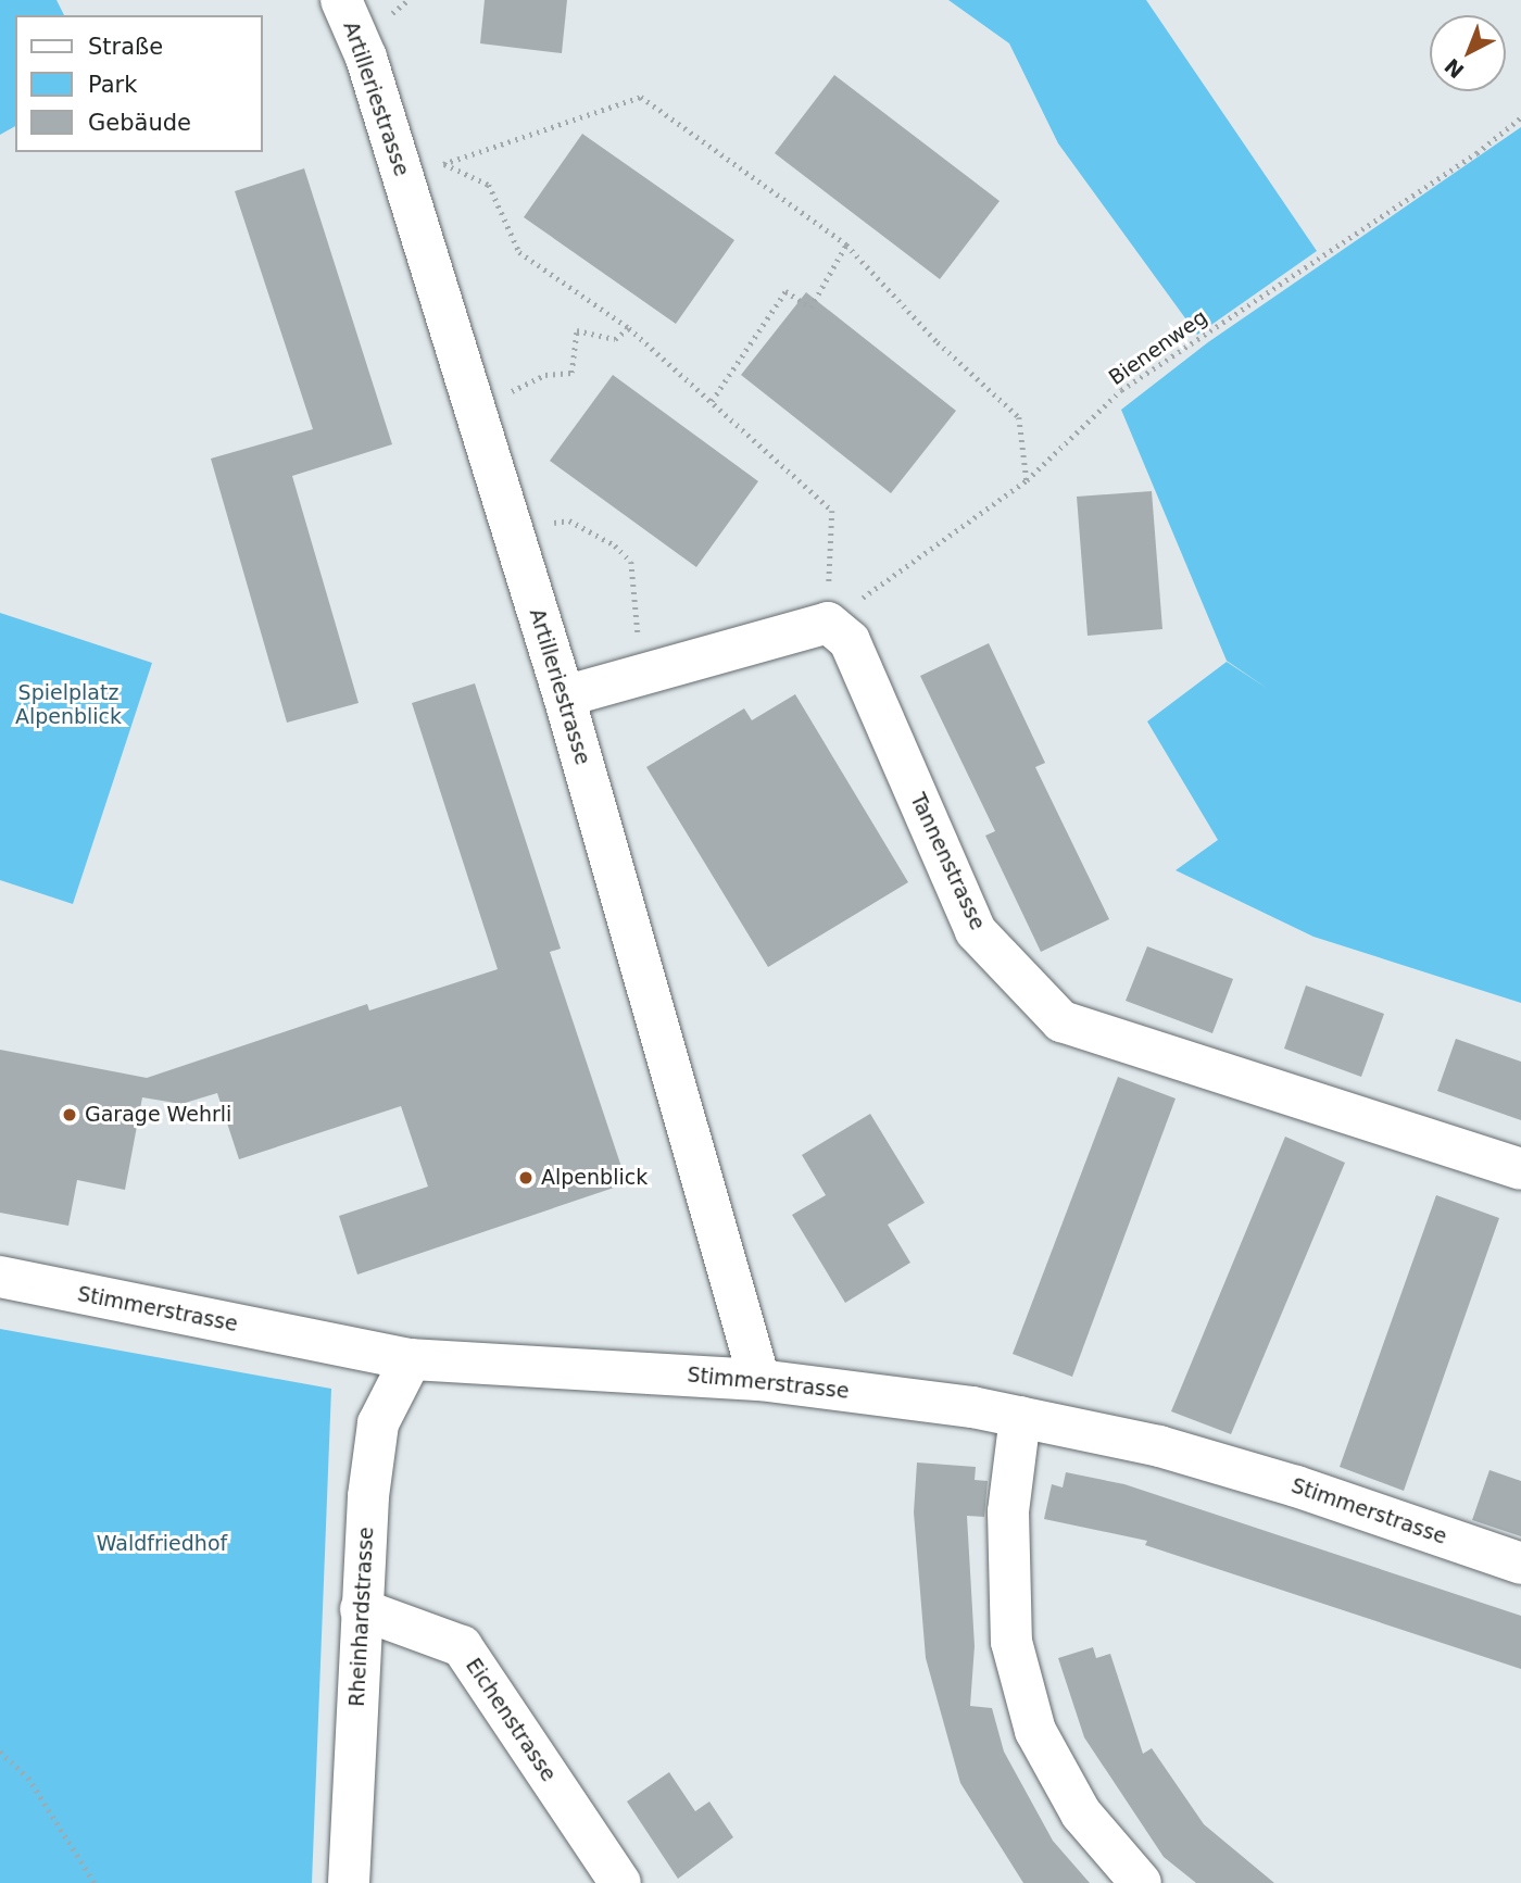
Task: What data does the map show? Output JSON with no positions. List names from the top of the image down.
{
  "streets": {
    "street": [
      "Artilleriestrasse",
      "Tannenstrasse",
      "Stimmerstrasse",
      "Rheinhardstrasse",
      "Eichenstrasse"
    ],
    "path": ["Bienenweg"]
  },
  "crossings": [
    ["Artilleriestrasse", "Stimmerstrasse"],
    ["Bienenweg", "Tannenstrasse"],
    ["Stimmerstrasse", "Rheinhardstrasse"],
    ["Rheinhardstrasse", "Eichenstrasse"]
  ],
  "parks": ["Spielplatz Alpenblick", "Waldfriedhof"],
  "places": ["Garage Wehrli", "Alpenblick"],
  "legend": ["Straße", "Park", "Gebäude"],
  "north": "bottom left"
}
